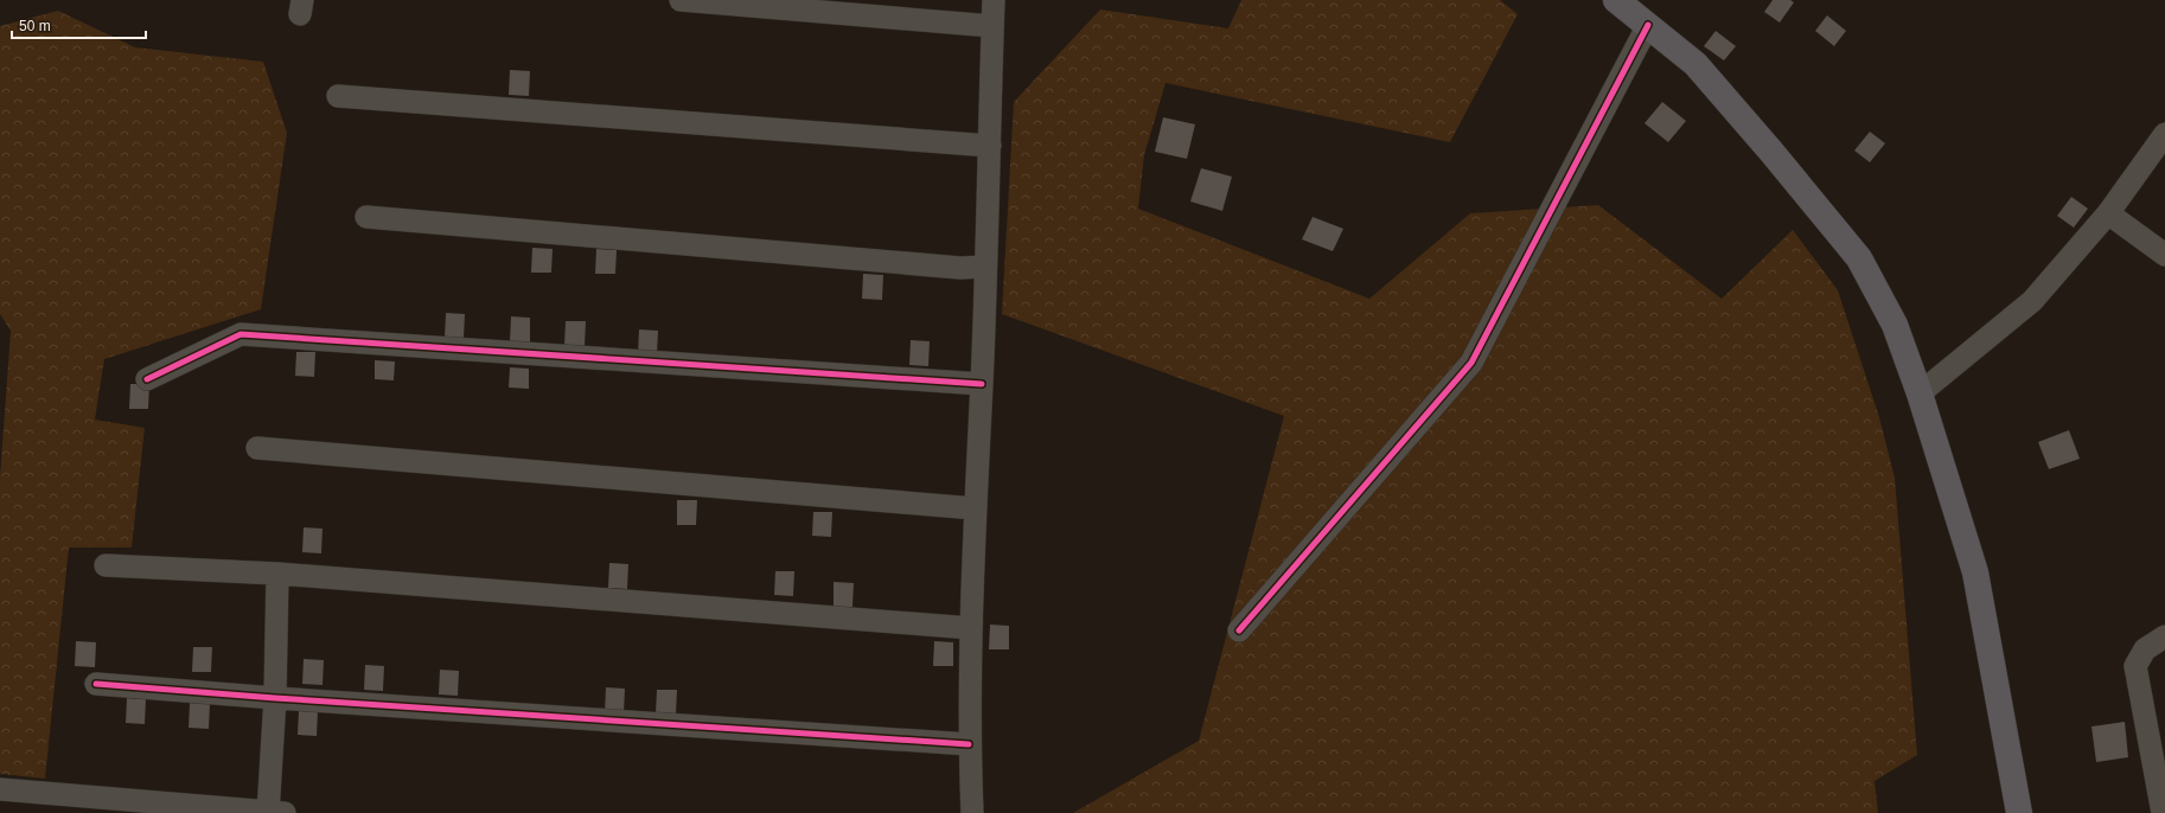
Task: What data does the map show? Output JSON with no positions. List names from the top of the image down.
{
  "scale_bar": "50 m"
}
